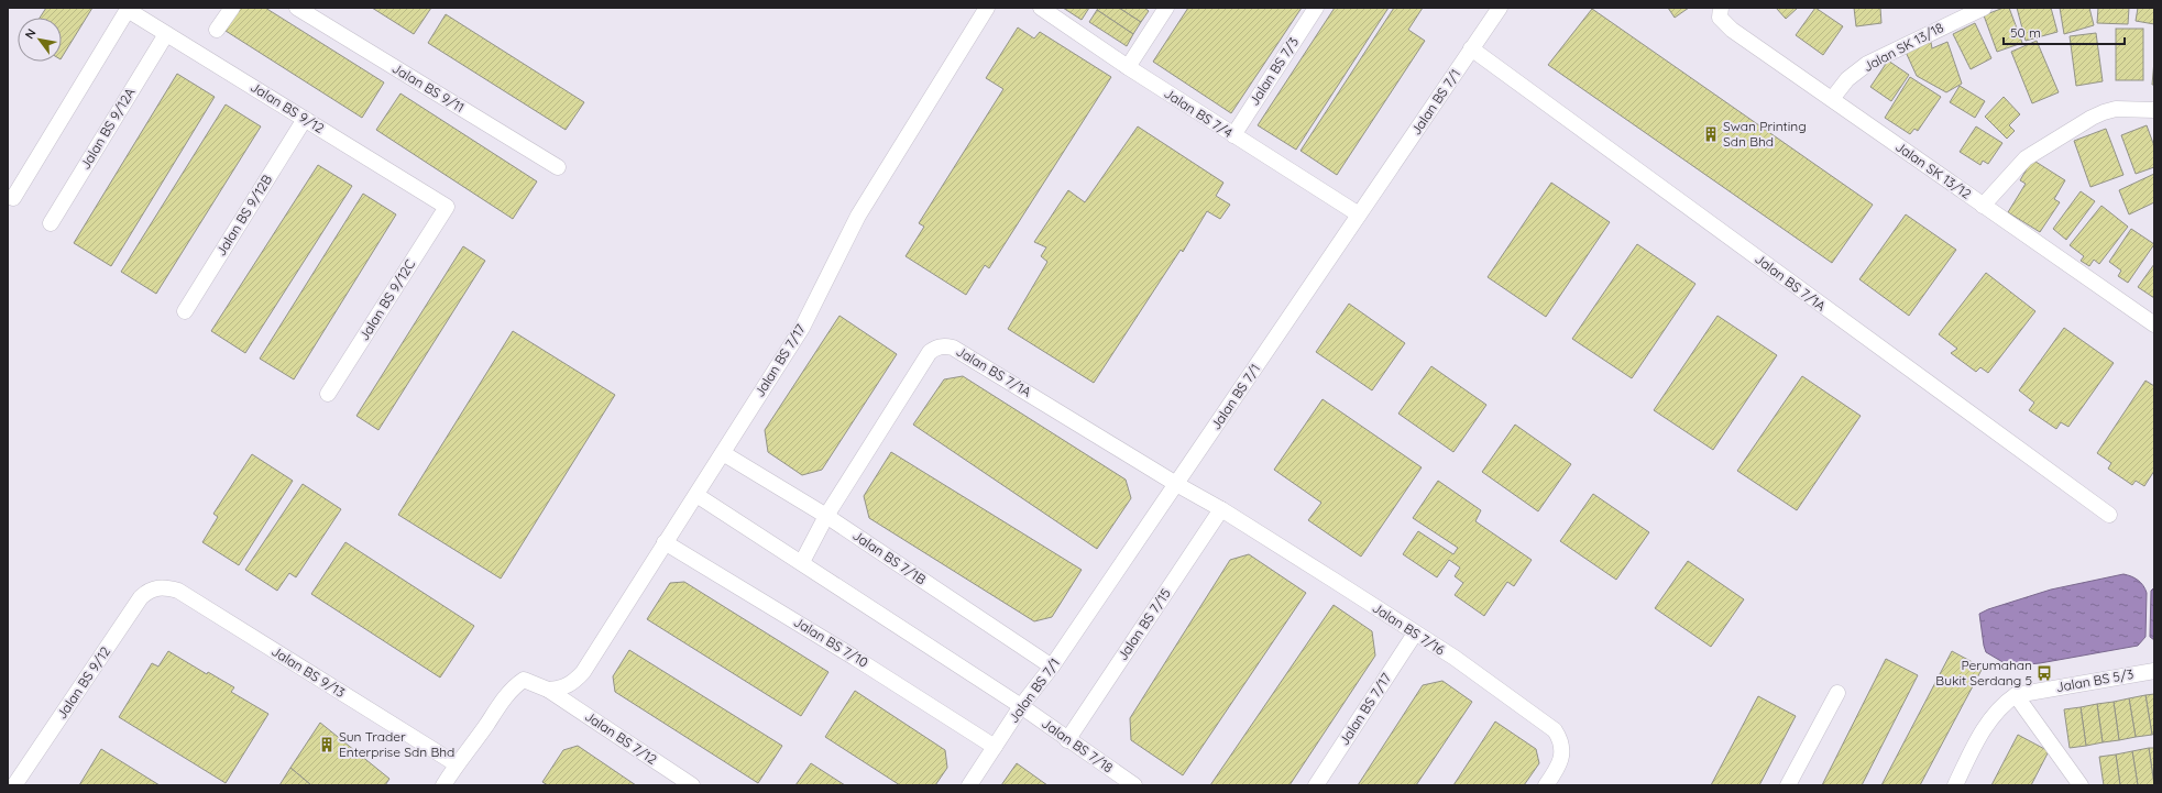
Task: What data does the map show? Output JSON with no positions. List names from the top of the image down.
{
  "streets": {
    "street": [
      "Jalan SK 13/18",
      "Jalan BS 7/3",
      "Jalan BS 9/11",
      "Jalan BS 7/1",
      "Jalan BS 9/12",
      "Jalan BS 7/4",
      "Jalan BS 9/12A",
      "Jalan SK 13/12",
      "Jalan BS 9/12B",
      "Jalan BS 7/1A",
      "Jalan BS 9/12C",
      "Jalan BS 7/17",
      "Jalan BS 7/1B",
      "Jalan BS 7/15",
      "Jalan BS 7/16",
      "Jalan BS 7/10",
      "Jalan BS 9/13",
      "Jalan BS 5/3",
      "Jalan BS 7/12",
      "Jalan BS 7/18"
    ]
  },
  "crossings": [
    ["Jalan SK 13/18", "Jalan SK 13/12"],
    ["Jalan BS 7/3", "Jalan BS 7/4"],
    ["Jalan BS 7/1", "Jalan BS 7/4"],
    ["Jalan BS 7/1", "Jalan BS 7/1A"],
    ["Jalan BS 7/1", "Jalan BS 7/1B"],
    ["Jalan BS 7/1", "Jalan BS 7/16"],
    ["Jalan BS 7/1", "Jalan BS 7/10"],
    ["Jalan BS 7/1", "Jalan BS 7/18"],
    ["Jalan BS 9/12", "Jalan BS 9/12A"],
    ["Jalan BS 9/12", "Jalan BS 9/12B"],
    ["Jalan BS 9/12", "Jalan BS 9/12C"],
    ["Jalan BS 9/12", "Jalan BS 9/13"],
    ["Jalan BS 7/1A", "Jalan BS 7/1B"],
    ["Jalan BS 7/1A", "Jalan BS 7/16"],
    ["Jalan BS 7/17", "Jalan BS 7/1B"],
    ["Jalan BS 7/17", "Jalan BS 7/16"],
    ["Jalan BS 7/17", "Jalan BS 7/10"],
    ["Jalan BS 7/17", "Jalan BS 7/12"],
    ["Jalan BS 7/15", "Jalan BS 7/16"],
    ["Jalan BS 7/15", "Jalan BS 7/18"],
    ["Jalan BS 9/13", "Jalan BS 7/12"]
  ],
  "places": {
    "building": ["Swan Printing Sdn Bhd", "Sun Trader Enterprise Sdn Bhd"],
    "bus stop": ["Perumahan Bukit Serdang 5"]
  },
  "scale_bar": "50 m",
  "north": "top left"
}
